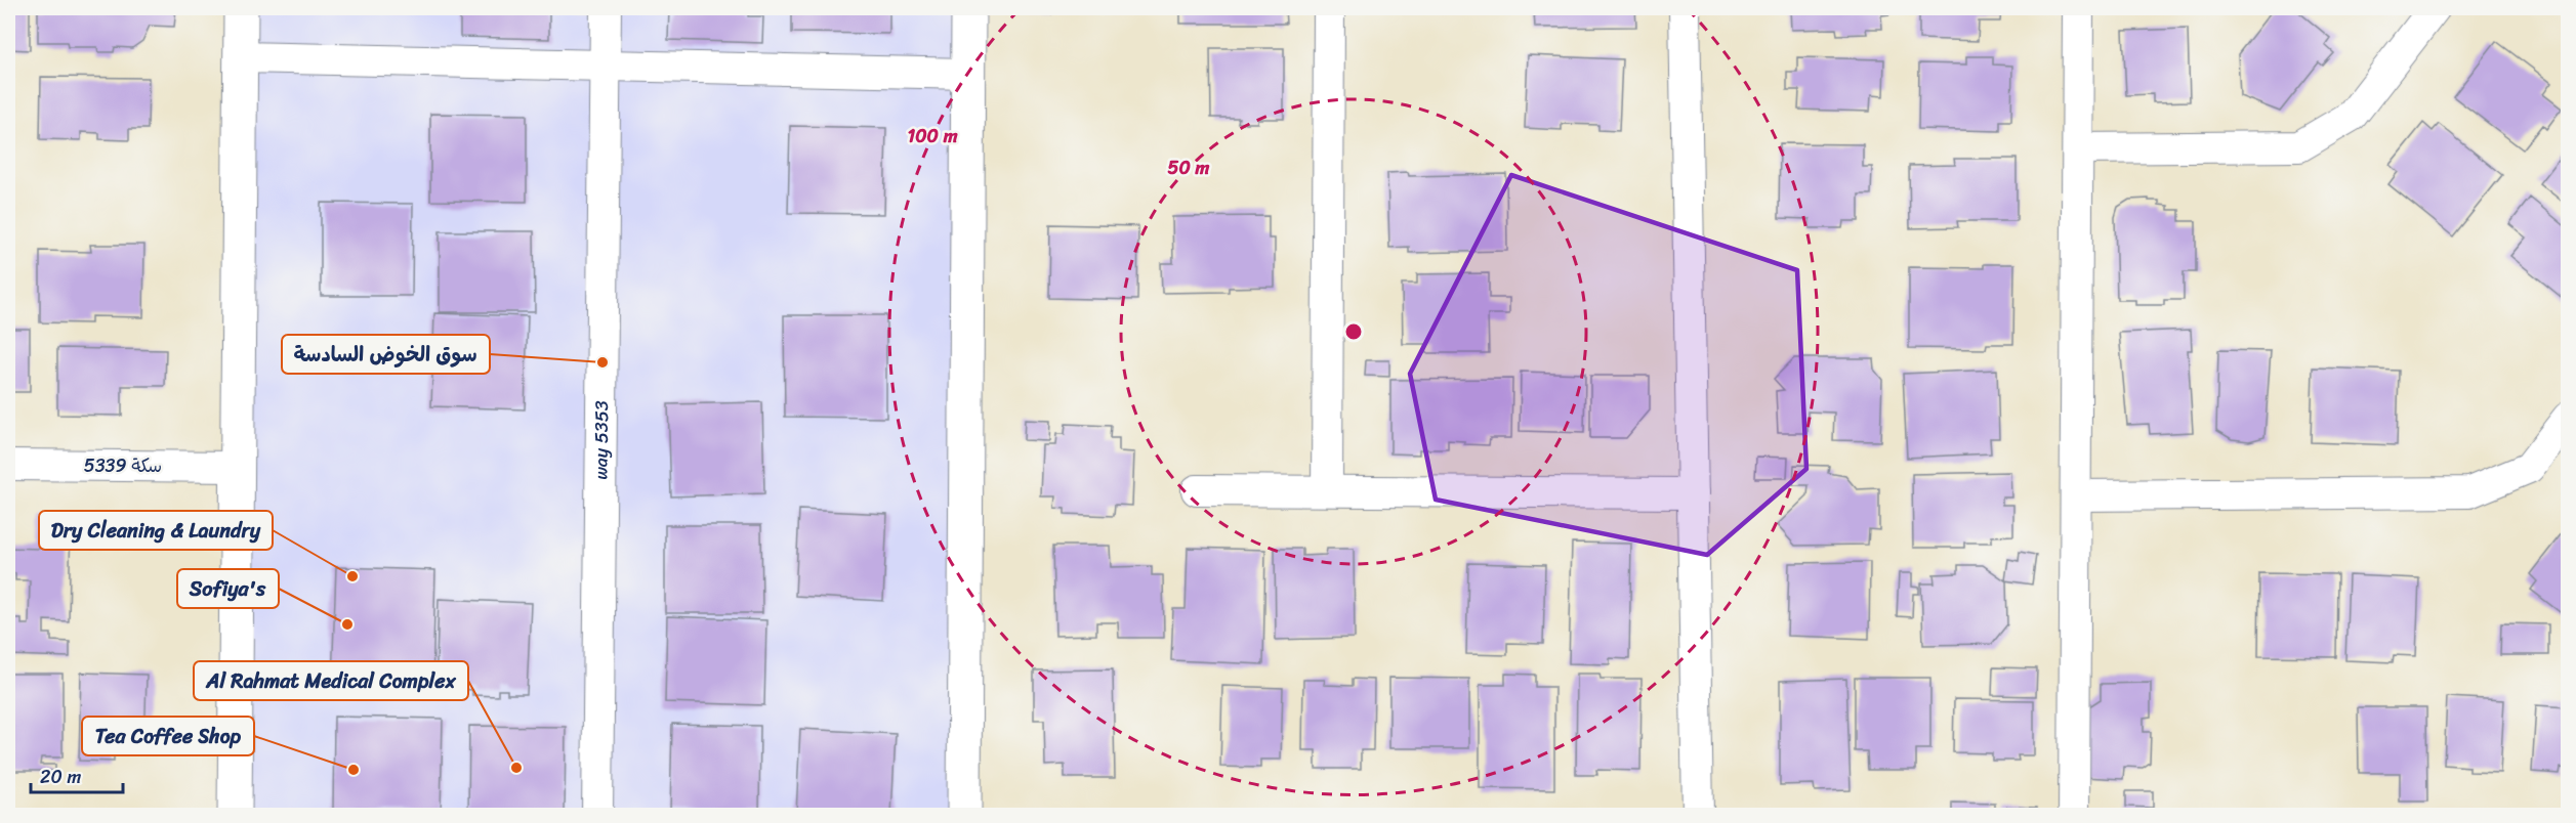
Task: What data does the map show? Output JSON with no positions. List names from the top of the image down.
{
  "streets": {
    "street": ["way 5353", "سكة 5339"]
  },
  "places": [
    "سوق الخوض السادسة",
    "Dry Cleaning & Laundry",
    "Sofiya's",
    "Al Rahmat Medical Complex",
    "Tea Coffee Shop"
  ],
  "scale_bar": "20 m",
  "rings": ["100 m", "50 m"]
}
